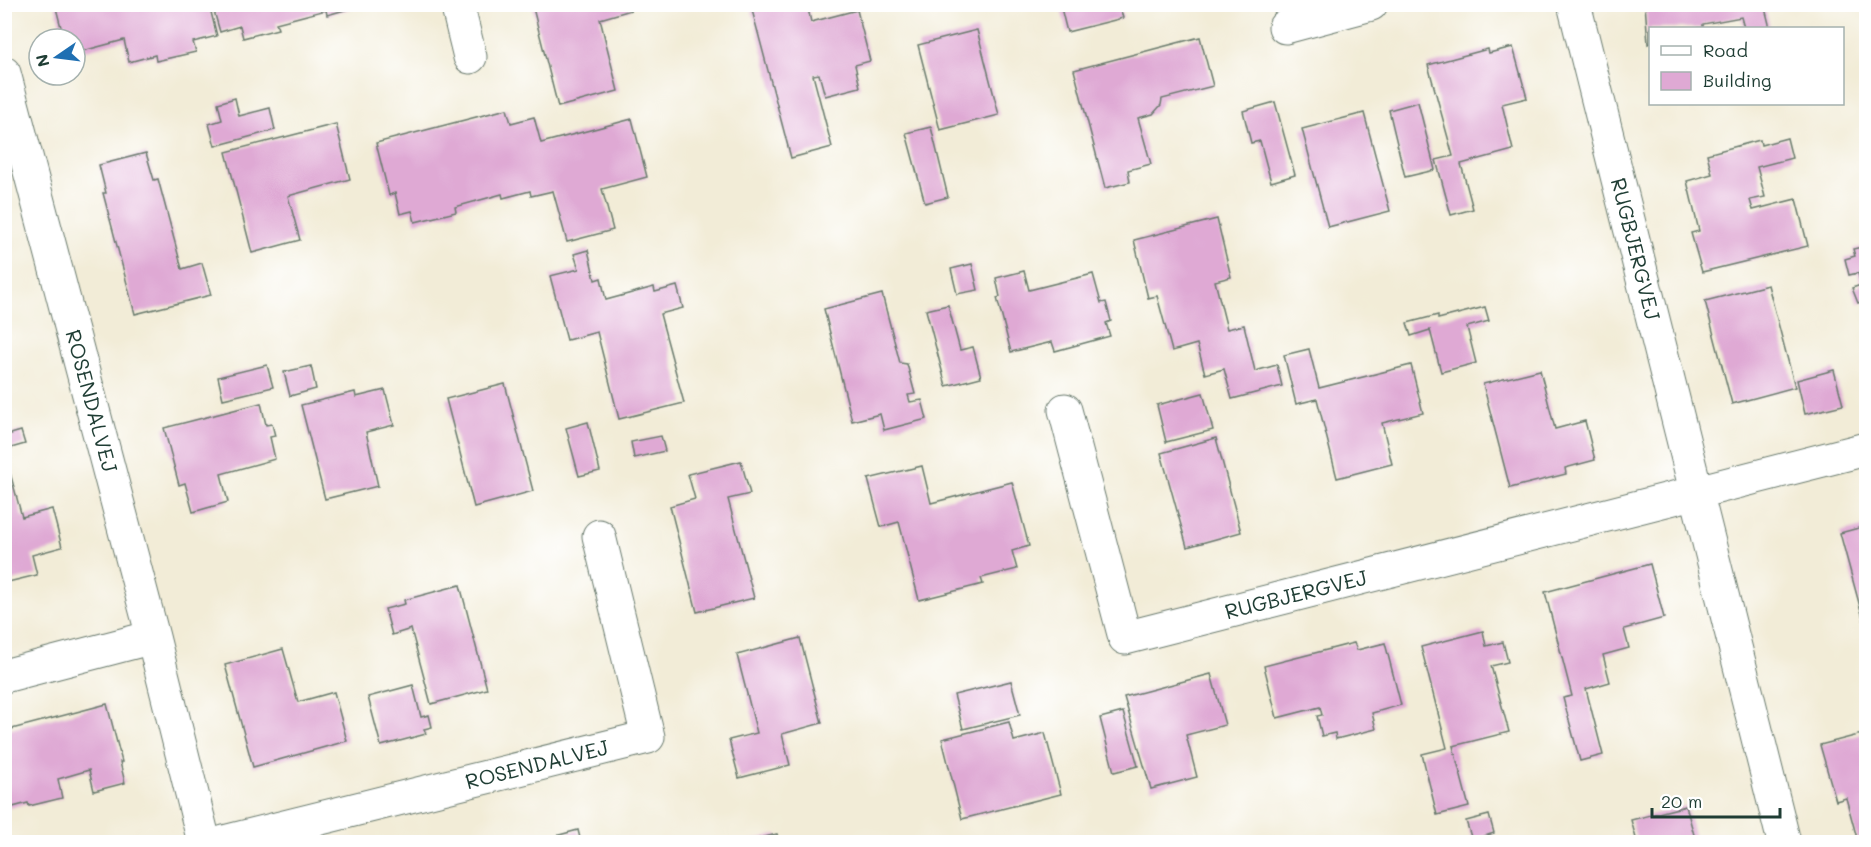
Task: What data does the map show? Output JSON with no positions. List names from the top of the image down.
{
  "streets": {
    "street": ["RUGBJERGVEJ", "ROSENDALVEJ"]
  },
  "legend": ["Road", "Building"],
  "scale_bar": "20 m",
  "north": "left"
}
